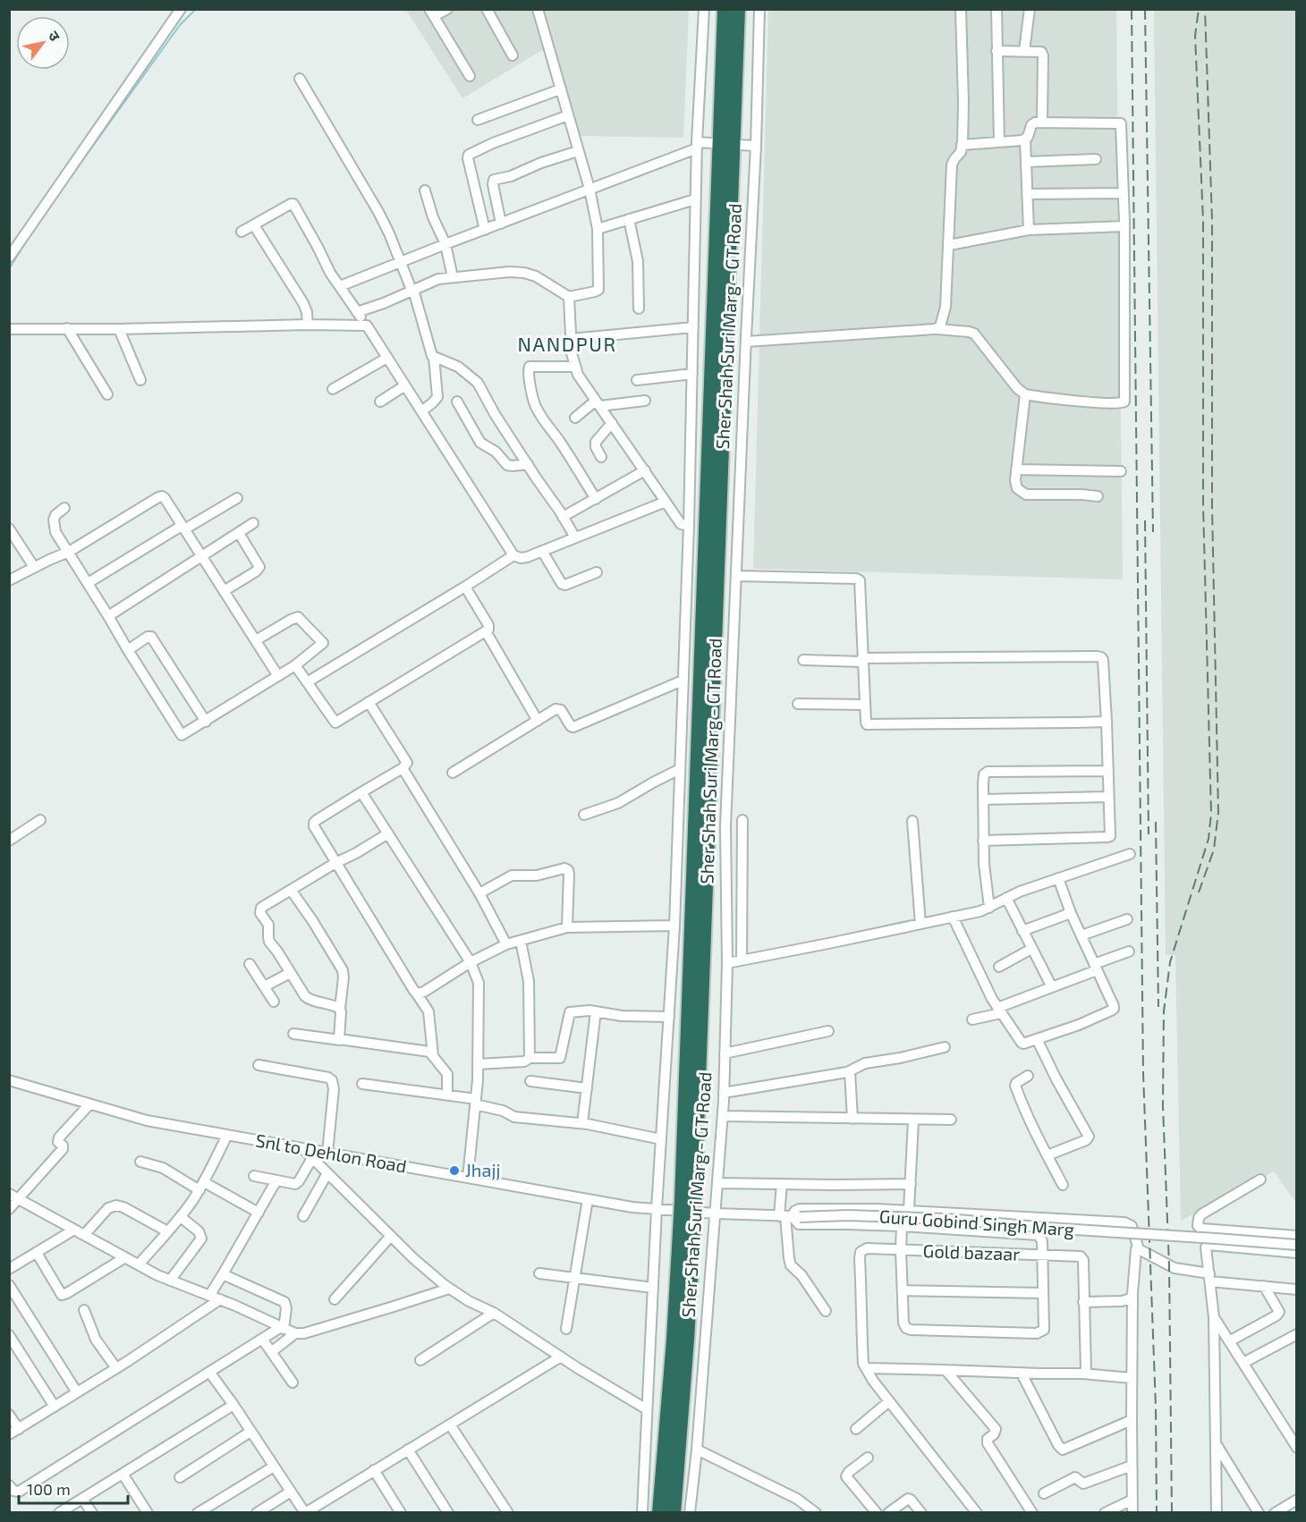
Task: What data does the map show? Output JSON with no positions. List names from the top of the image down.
{
  "streets": {
    "highway": ["Sher Shah Suri Marg - GT Road"],
    "street": ["Snl to Dehlon Road", "Guru Gobind Singh Marg", "Gold bazaar"]
  },
  "crossings": [
    ["Sher Shah Suri Marg - GT Road", "Snl to Dehlon Road"],
    ["Sher Shah Suri Marg - GT Road", "Guru Gobind Singh Marg"],
    ["Snl to Dehlon Road", "Guru Gobind Singh Marg"]
  ],
  "districts": ["NANDPUR"],
  "places": ["Jhajj"],
  "scale_bar": "100 m",
  "north": "top right"
}
